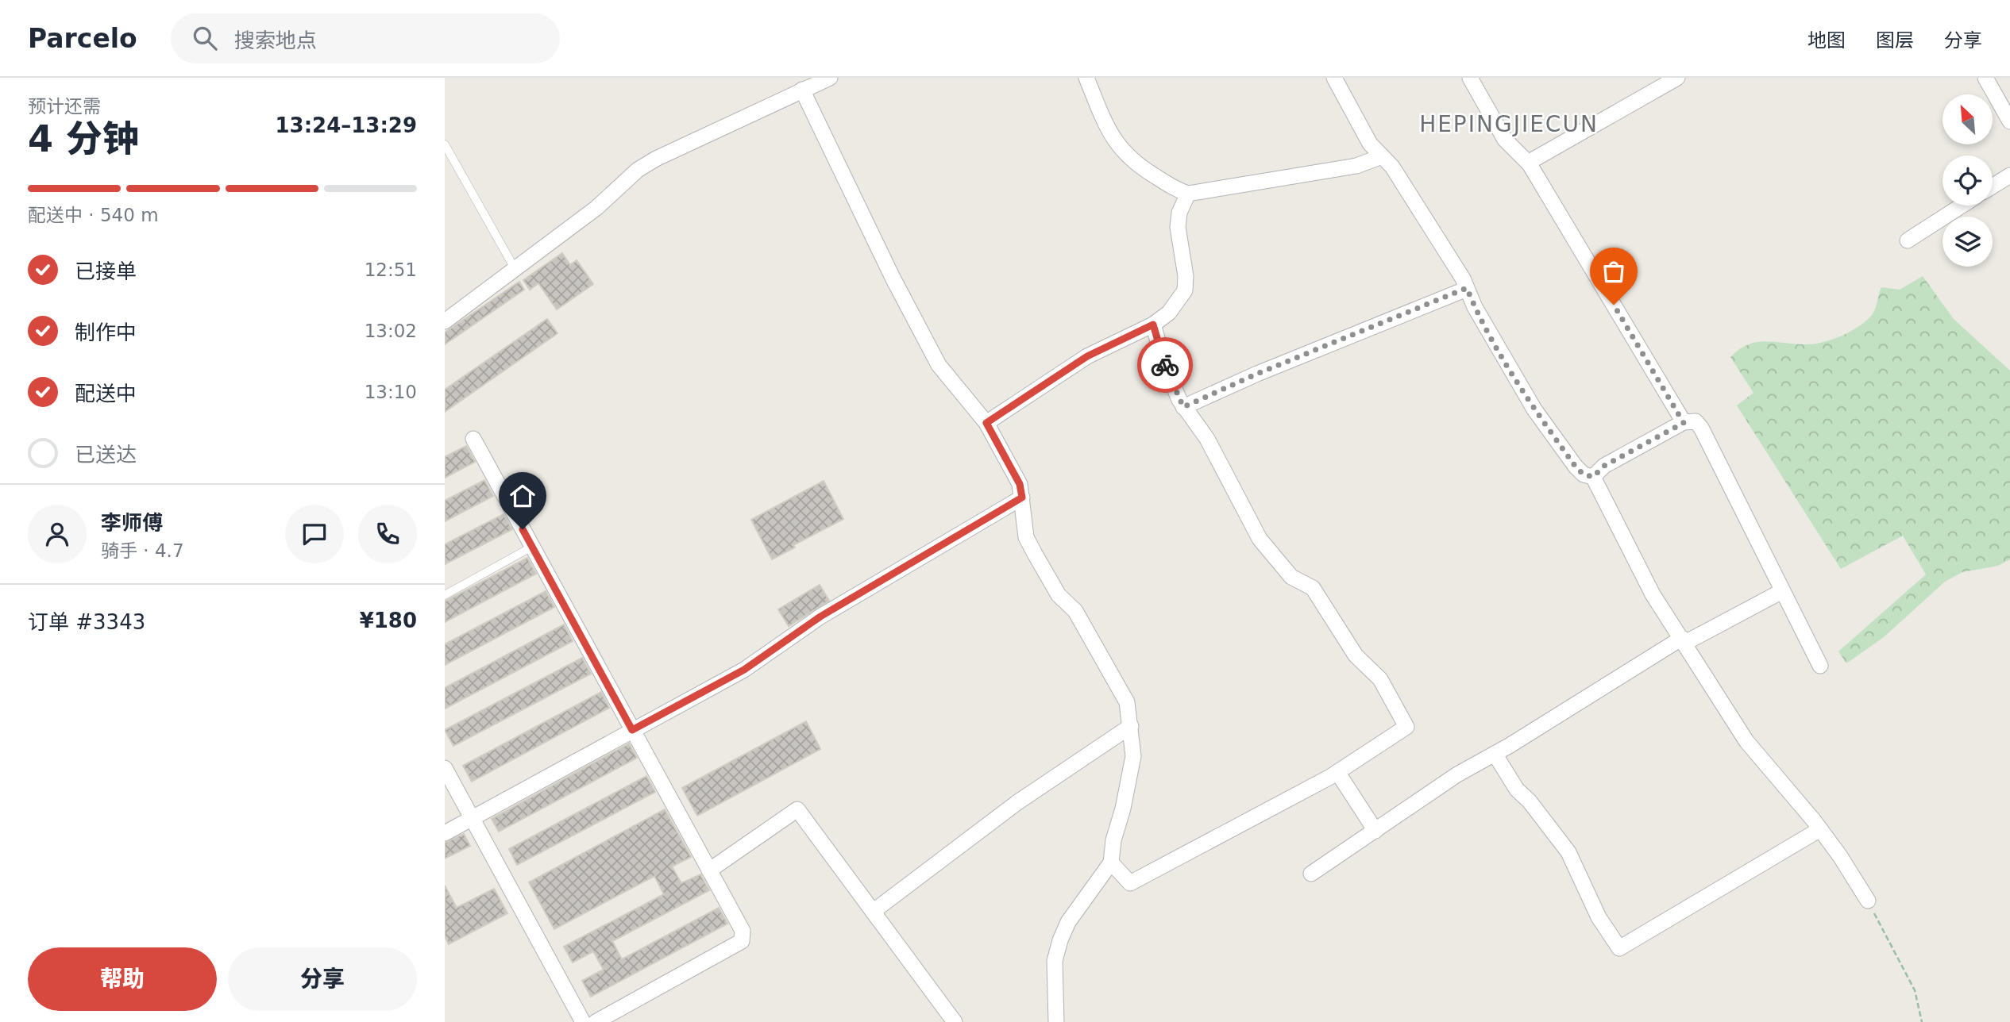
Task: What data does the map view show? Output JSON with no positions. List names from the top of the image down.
{
  "districts": ["HEPINGJIECUN"],
  "north": "top left",
  "page": {
    "header": "Parcelo",
    "search": "搜索地点",
    "nav": ["地图", "图层", "分享"],
    "heading": ["4 分钟", "预计还需", "13:24–13:29"],
    "panel": [
      "李师傅",
      "骑手 · 4.7",
      "订单 #3343",
      "¥180"
    ],
    "bar": "配送中 · 540 m",
    "list": [
      ["已接单", "12:51"],
      ["制作中", "13:02"],
      ["配送中", "13:10"],
      "已送达"
    ],
    "buttons": ["帮助", "分享"]
  }
}
